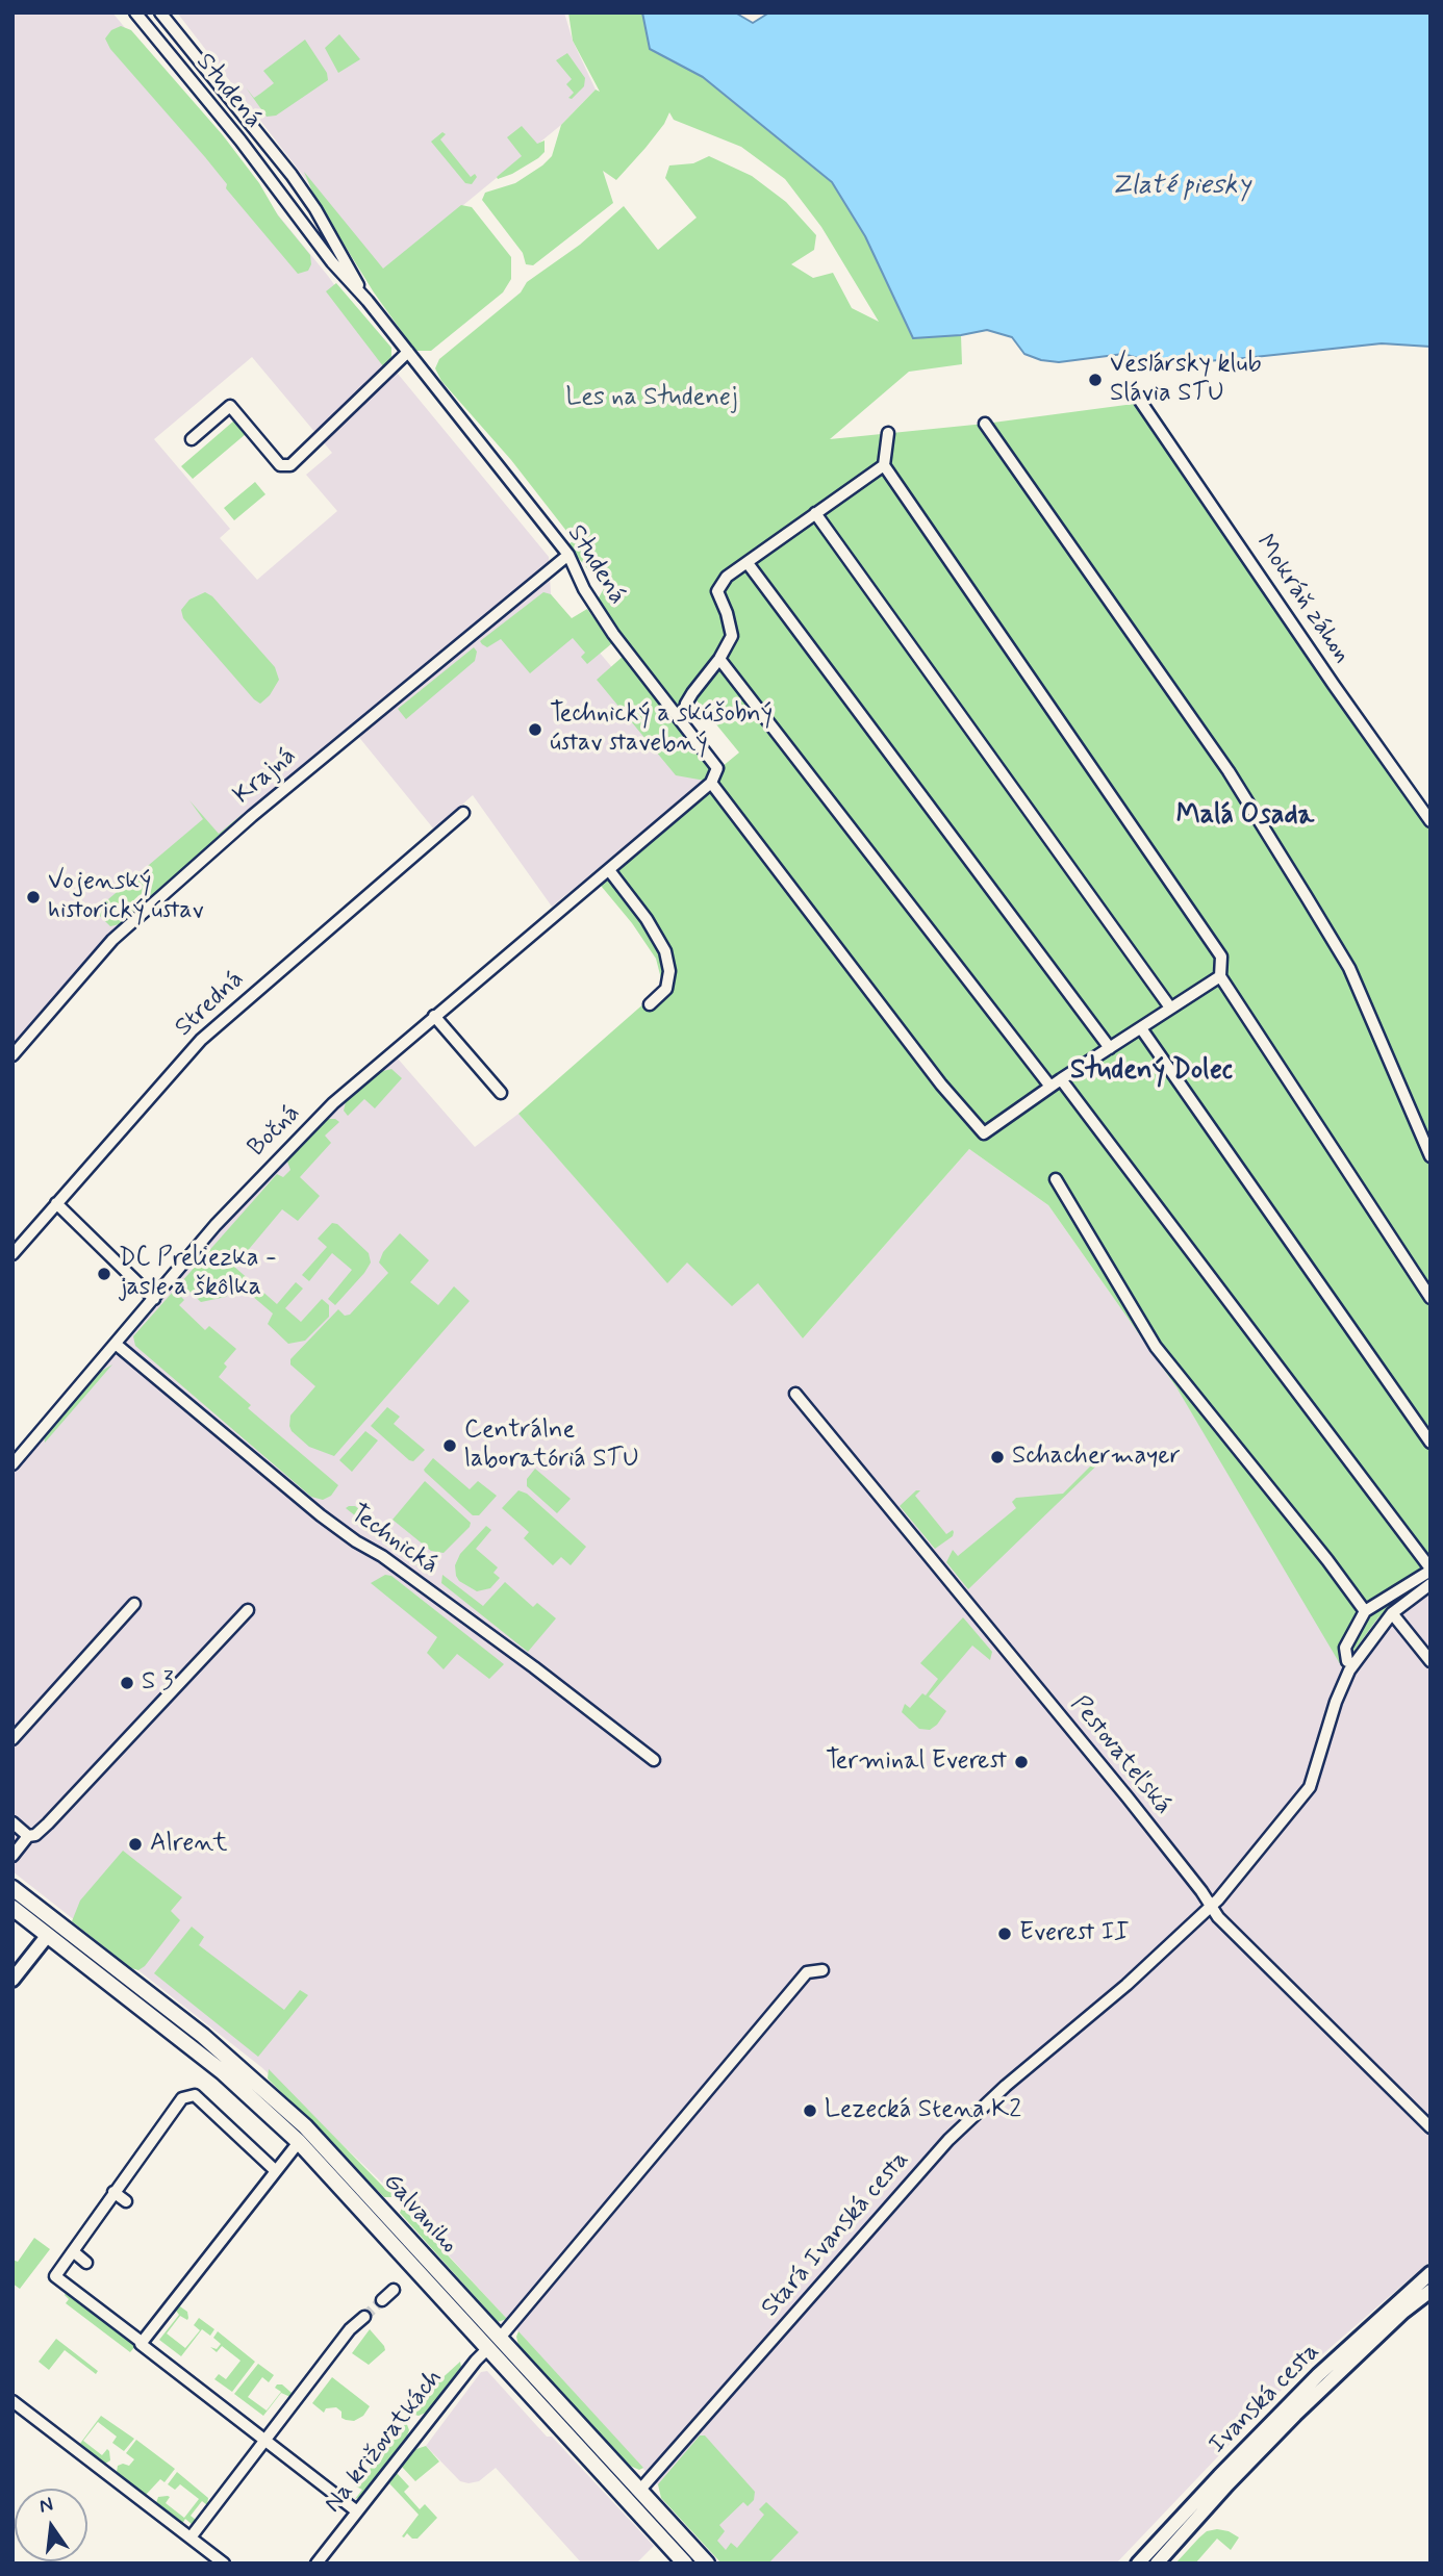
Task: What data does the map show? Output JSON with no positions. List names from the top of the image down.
{
  "streets": {
    "main road": ["Galvaniho"],
    "street": [
      "Studená",
      "Mokráň záhon",
      "Krajná",
      "Stredná",
      "Bočná",
      "Technická",
      "Pestovateľská",
      "Stará Ivanská cesta",
      "Ivanská cesta",
      "Na križovatkách"
    ]
  },
  "crossings": [
    ["Studená", "Krajná"],
    ["Studená", "Bočná"],
    ["Bočná", "Technická"],
    ["Pestovateľská", "Stará Ivanská cesta"],
    ["Galvaniho", "Stará Ivanská cesta"],
    ["Galvaniho", "Na križovatkách"]
  ],
  "districts": ["Malá Osada", "Studený Dolec"],
  "water": ["Zlaté piesky"],
  "parks": ["Les na Studenej"],
  "places": [
    "Veslársky klub Slávia STU",
    "Technický a skúšobný ústav stavebný",
    "Vojenský historický ústav",
    "DC Preliezka - jasle a škôlka",
    "Centrálne laboratóriá STU",
    "Schachermayer",
    "S 3",
    "Terminal Everest",
    "Alrent",
    "Everest II",
    "Lezecká Stena K2"
  ],
  "north": "top"
}
